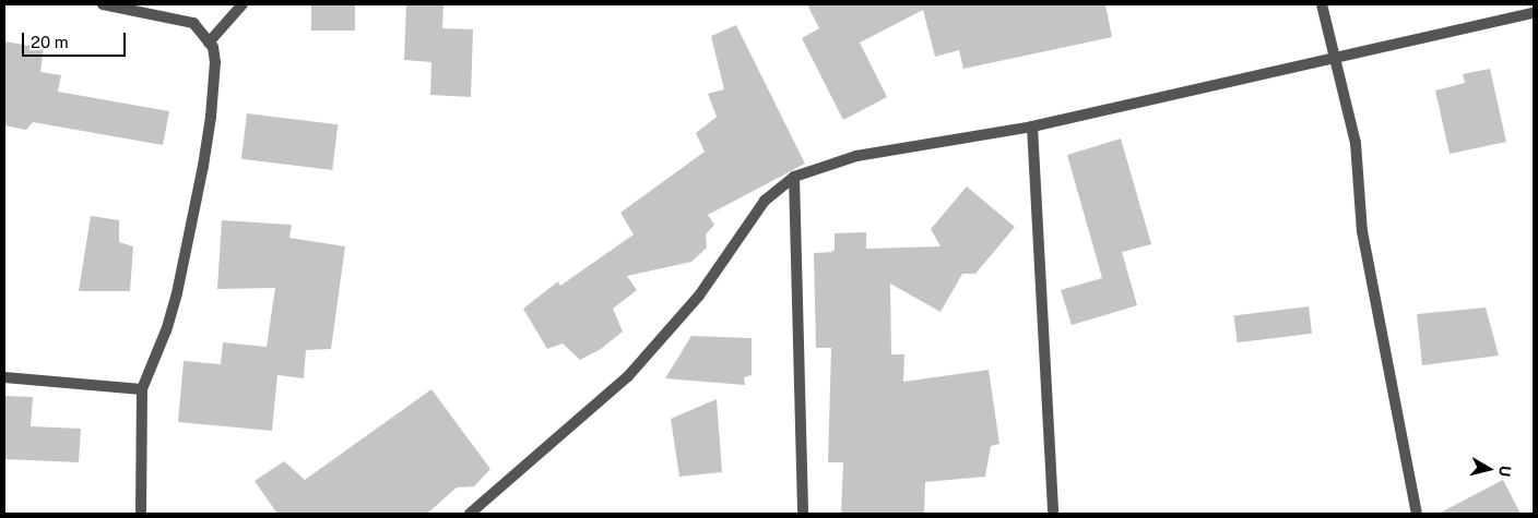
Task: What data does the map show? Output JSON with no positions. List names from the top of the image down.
{
  "scale_bar": "20 m",
  "north": "right"
}
